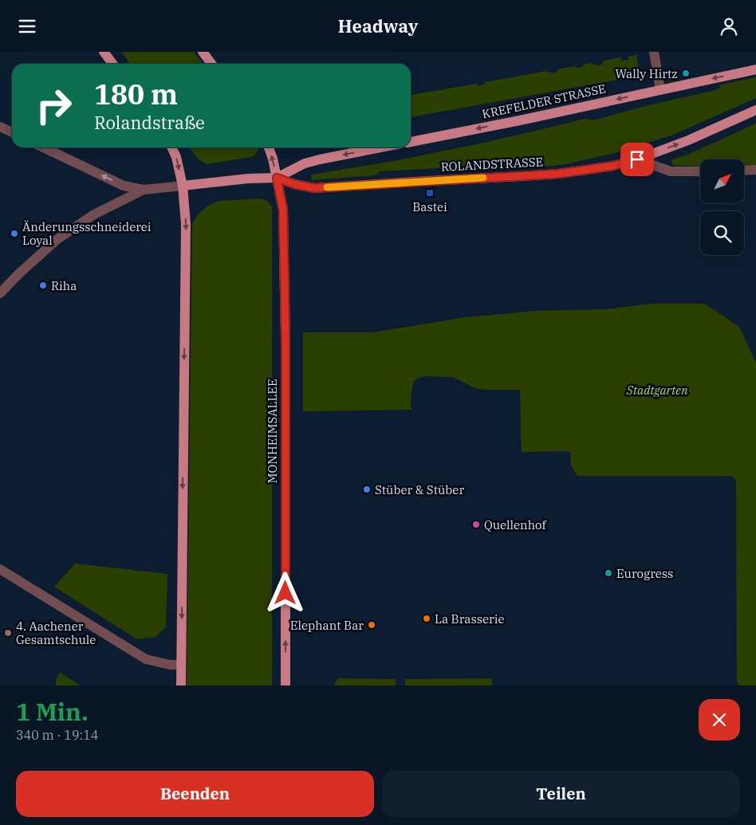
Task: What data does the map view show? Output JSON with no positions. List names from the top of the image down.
{
  "streets": {
    "main road": ["KREFELDER STRASSE", "ROLANDSTRASSE", "MONHEIMSALLEE"]
  },
  "crossings": [
    ["ROLANDSTRASSE", "MONHEIMSALLEE"]
  ],
  "one_way": ["MONHEIMSALLEE"],
  "parks": ["Stadtgarten"],
  "places": {
    "other": [
      "Wally Hirtz",
      "Änderungsschneiderei Loyal",
      "Riha",
      "Stüber & Stüber",
      "Quellenhof",
      "Eurogress",
      "La Brasserie",
      "Elephant Bar",
      "4. Aachener Gesamtschule"
    ],
    "transit": ["Bastei"]
  },
  "north": "top right",
  "page": {
    "header": "Headway",
    "turn": ["180 m", "Rolandstraße"],
    "heading": ["1 Min.", "340 m · 19:14"],
    "buttons": ["Beenden", "Teilen"]
  }
}
